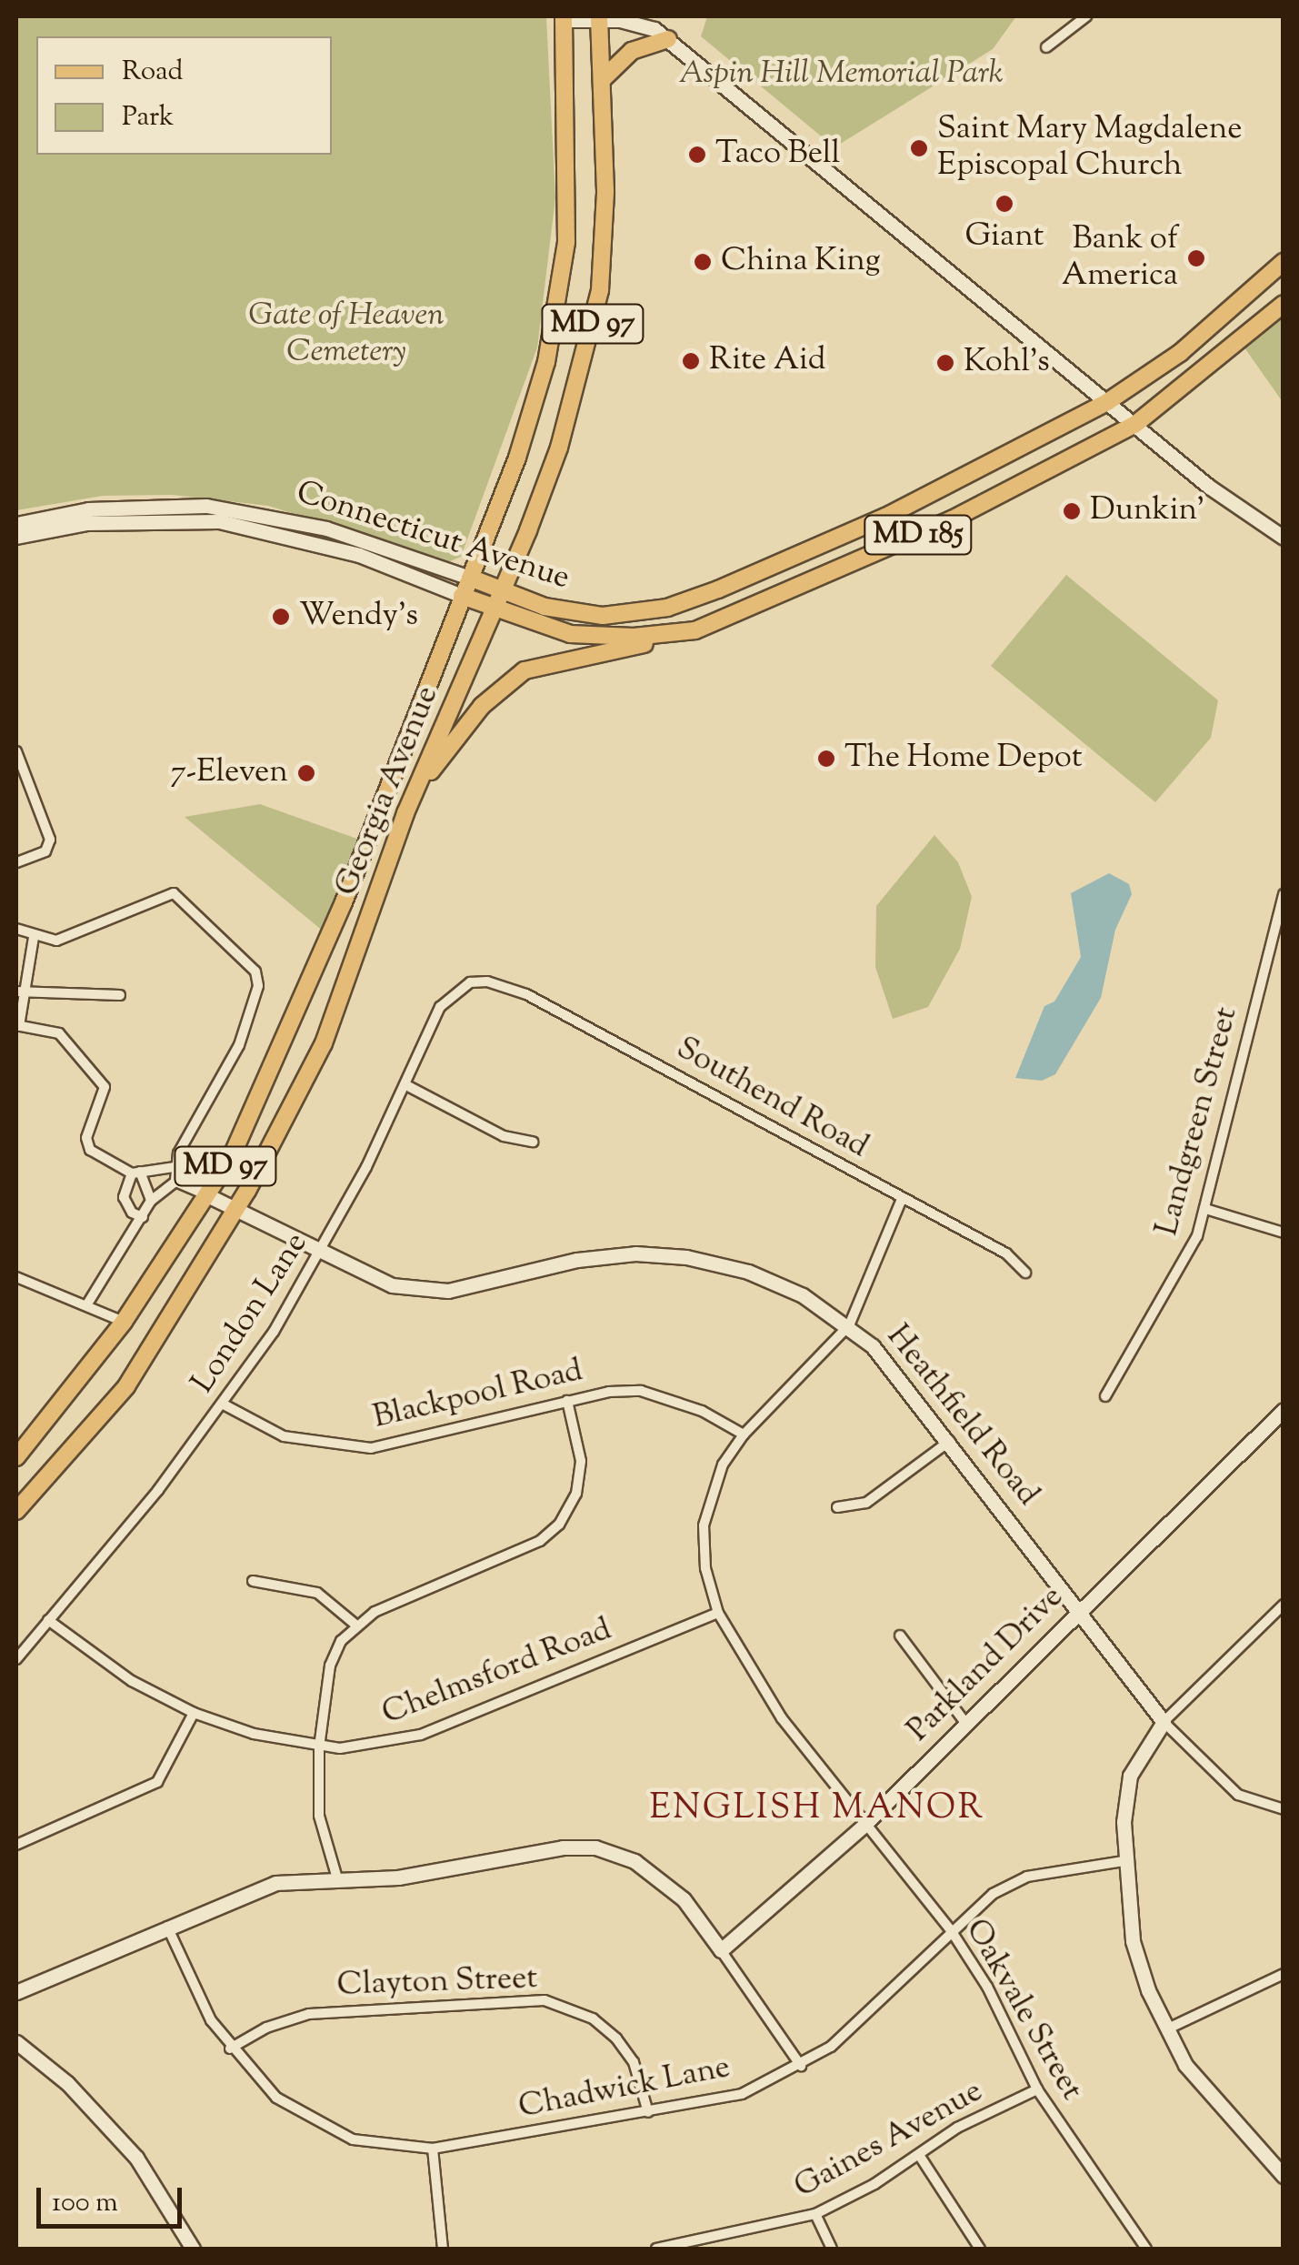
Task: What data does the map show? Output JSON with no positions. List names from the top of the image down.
{
  "streets": {
    "main road": [
      "MD 97",
      "MD 185",
      "Connecticut Avenue",
      "Georgia Avenue"
    ],
    "street": [
      "Southend Road",
      "Landgreen Street",
      "London Lane",
      "Blackpool Road",
      "Heathfield Road",
      "Parkland Drive",
      "Chelmsford Road",
      "Clayton Street",
      "Oakvale Street",
      "Chadwick Lane",
      "Gaines Avenue"
    ]
  },
  "crossings": [
    ["Connecticut Avenue", "Georgia Avenue"],
    ["Georgia Avenue", "Heathfield Road"],
    ["Southend Road", "London Lane"],
    ["Southend Road", "Oakvale Street"],
    ["London Lane", "Blackpool Road"],
    ["London Lane", "Heathfield Road"],
    ["London Lane", "Chelmsford Road"],
    ["Blackpool Road", "Oakvale Street"],
    ["Heathfield Road", "Parkland Drive"],
    ["Heathfield Road", "Oakvale Street"],
    ["Parkland Drive", "Oakvale Street"],
    ["Chelmsford Road", "Oakvale Street"],
    ["Clayton Street", "Chadwick Lane"],
    ["Oakvale Street", "Chadwick Lane"],
    ["Oakvale Street", "Gaines Avenue"]
  ],
  "districts": ["ENGLISH MANOR"],
  "parks": ["Aspin Hill Memorial Park", "Gate of Heaven Cemetery"],
  "places": [
    "Saint Mary Magdalene Episcopal Church",
    "Taco Bell",
    "Giant",
    "Bank of America",
    "China King",
    "Rite Aid",
    "Kohl's",
    "Dunkin'",
    "Wendy's",
    "The Home Depot",
    "7-Eleven"
  ],
  "legend": ["Road", "Park"],
  "scale_bar": "100 m"
}
